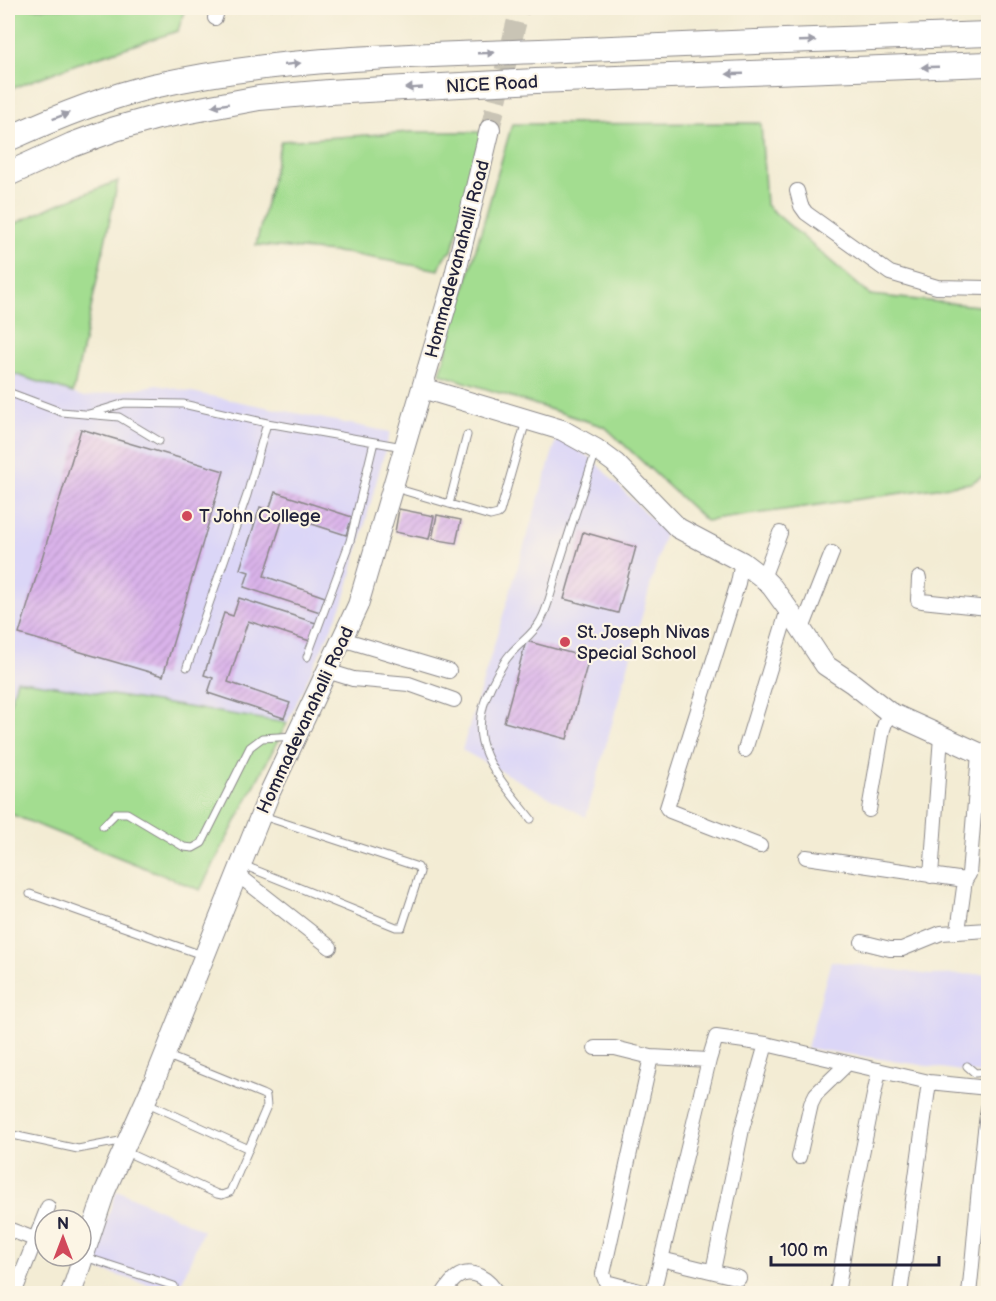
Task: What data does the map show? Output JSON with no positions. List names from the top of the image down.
{
  "streets": {
    "highway": ["NICE Road"],
    "street": ["Hommadevanahalli Road"]
  },
  "places": ["T John College", "St. Joseph Nivas Special School"],
  "scale_bar": "100 m",
  "north": "top"
}
